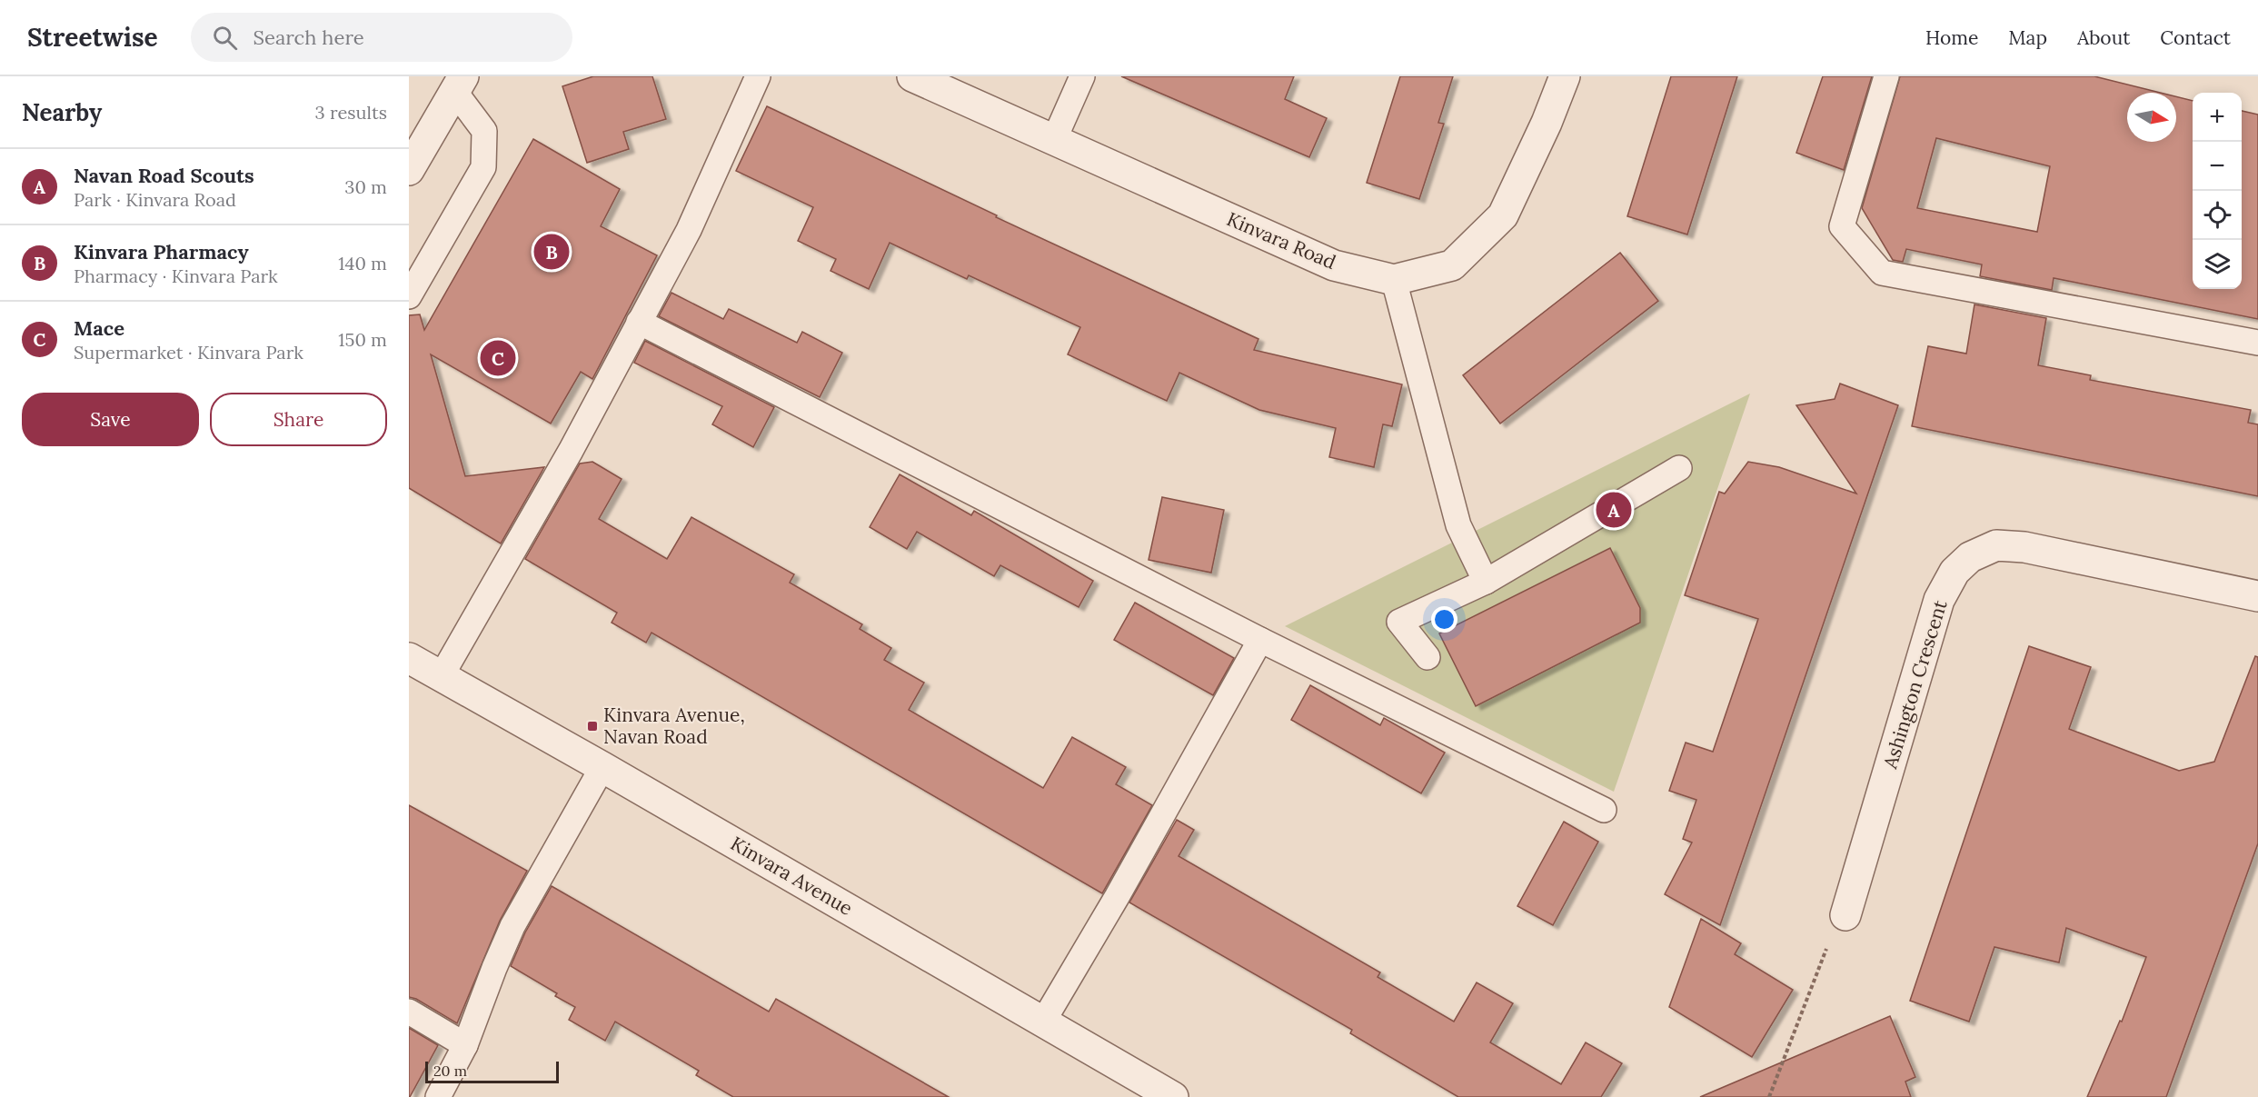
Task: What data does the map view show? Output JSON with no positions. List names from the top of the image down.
{
  "streets": {
    "street": ["Kinvara Road", "Ashington Crescent", "Kinvara Avenue"]
  },
  "places": {
    "transit": ["Kinvara Avenue, Navan Road"]
  },
  "scale_bar": "20 m",
  "north": "right",
  "page": {
    "header": "Streetwise",
    "search": "Search here",
    "nav": [
      "Home",
      "Map",
      "About",
      "Contact"
    ],
    "heading": ["Nearby", "3 results"],
    "map_buttons": ["+", "−"],
    "list": [
      {
        "mark": "A",
        "name": "Navan Road Scouts",
        "note": "Park · Kinvara Road",
        "value": "30 m"
      },
      {
        "mark": "B",
        "name": "Kinvara Pharmacy",
        "note": "Pharmacy · Kinvara Park",
        "value": "140 m"
      },
      {
        "mark": "C",
        "name": "Mace",
        "note": "Supermarket · Kinvara Park",
        "value": "150 m"
      }
    ],
    "pins": ["B", "C", "A"],
    "buttons": ["Save", "Share"],
    "scale": "20 m"
  }
}
